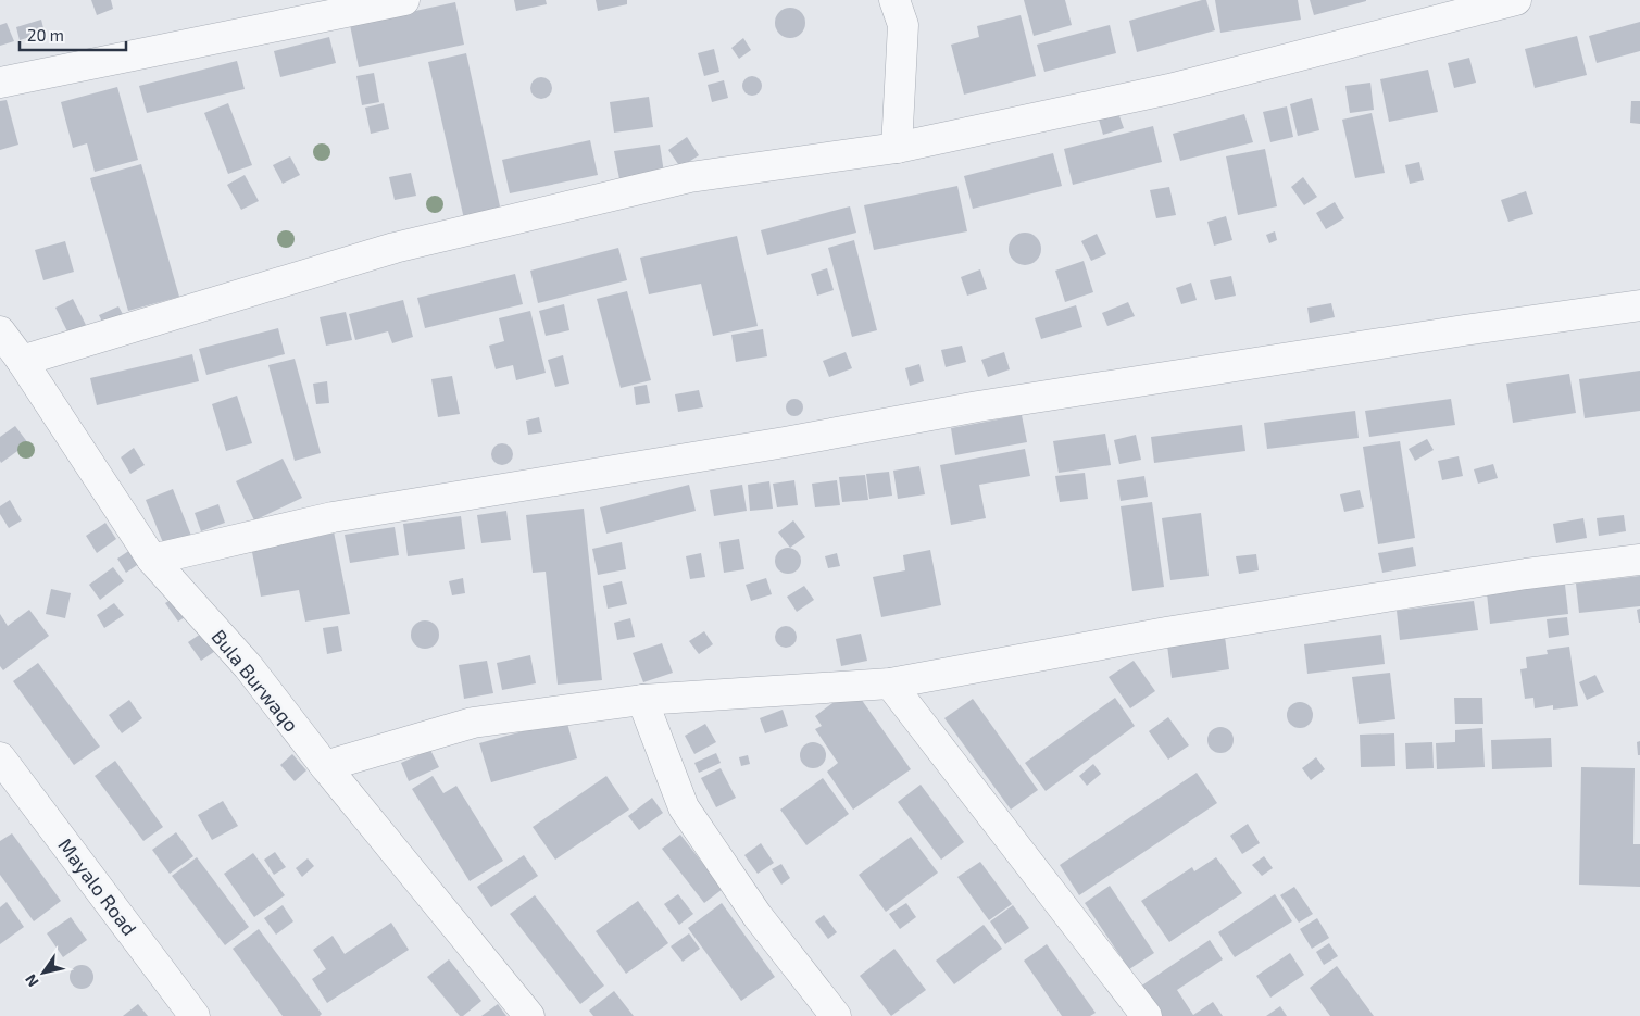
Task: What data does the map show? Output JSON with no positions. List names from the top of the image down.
{
  "streets": {
    "street": ["Bula Burwaqo", "Mayalo Road"]
  },
  "scale_bar": "20 m",
  "north": "bottom left"
}
